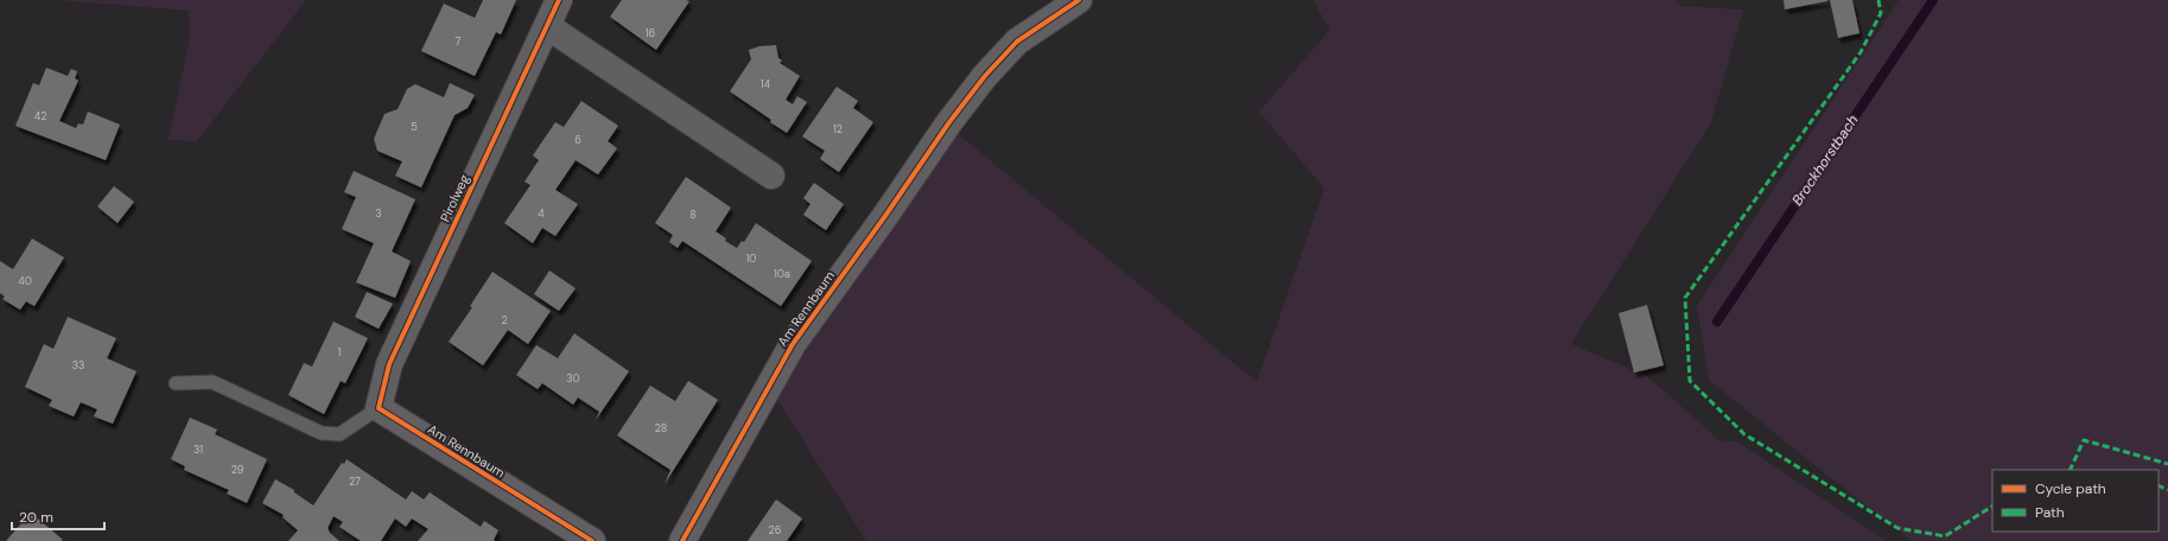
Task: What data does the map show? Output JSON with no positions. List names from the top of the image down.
{
  "streets": {
    "street": ["Pirolweg", "Am Rennbaum"]
  },
  "crossings": [
    ["Pirolweg", "Am Rennbaum"]
  ],
  "water": ["Brockhorstbach"],
  "house_numbers": [
    "16",
    "7",
    "14",
    "42",
    "5",
    "12",
    "6",
    "3",
    "4",
    "8",
    "10",
    "10a",
    "40",
    "2",
    "1",
    "33",
    "30",
    "28",
    "31",
    "29",
    "27",
    "26"
  ],
  "legend": ["Cycle path", "Path"],
  "scale_bar": "20 m"
}
